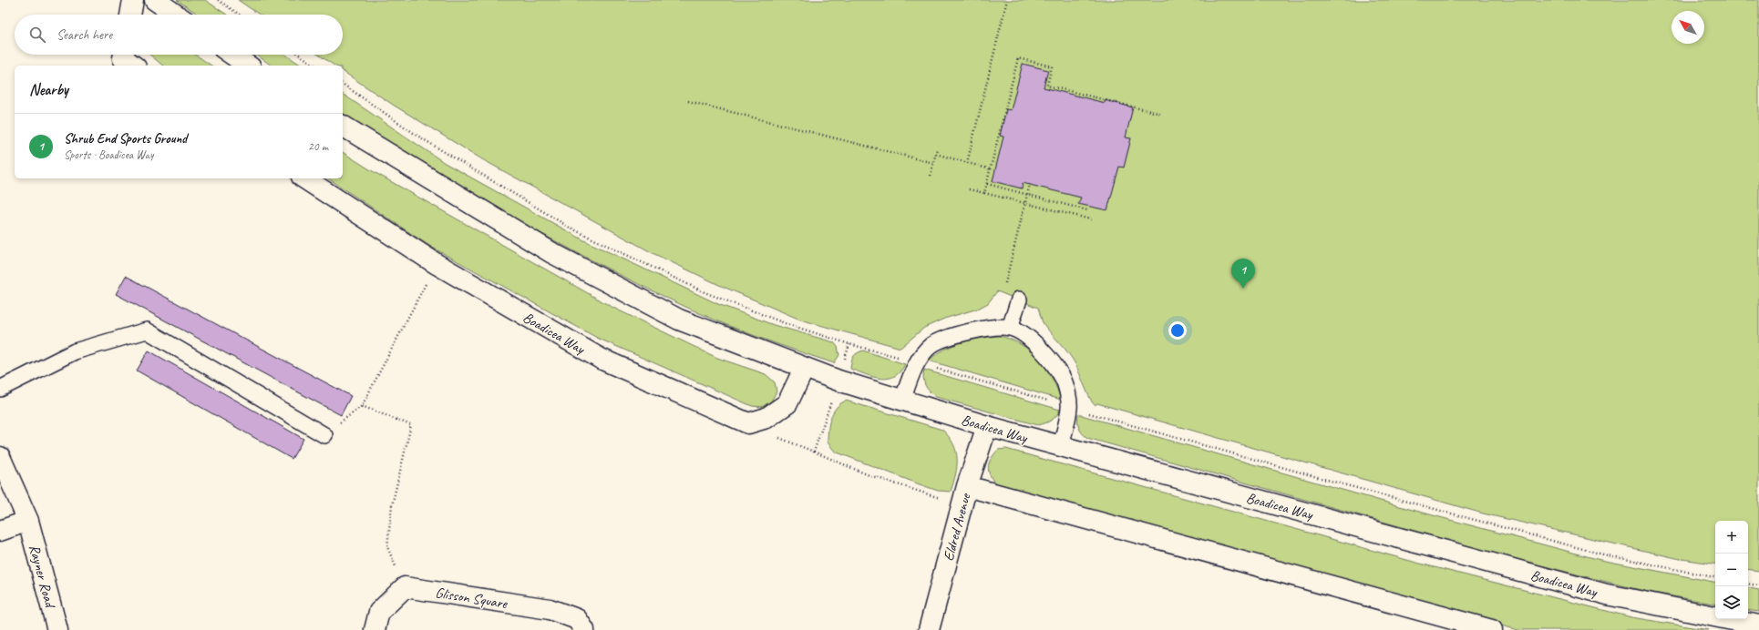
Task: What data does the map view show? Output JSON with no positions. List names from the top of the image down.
{
  "streets": {
    "street": [
      "Boadicea Way",
      "Eldred Avenue",
      "Rayner Road",
      "Glisson Square"
    ]
  },
  "crossings": [
    ["Boadicea Way", "Eldred Avenue"]
  ],
  "north": "top left",
  "page": {
    "search": "Search here",
    "heading": "Nearby",
    "list": [
      {
        "mark": "1",
        "name": "Shrub End Sports Ground",
        "note": "Sports · Boadicea Way",
        "value": "20 m"
      }
    ],
    "pins": "1",
    "map_buttons": ["+", "−"]
  }
}
